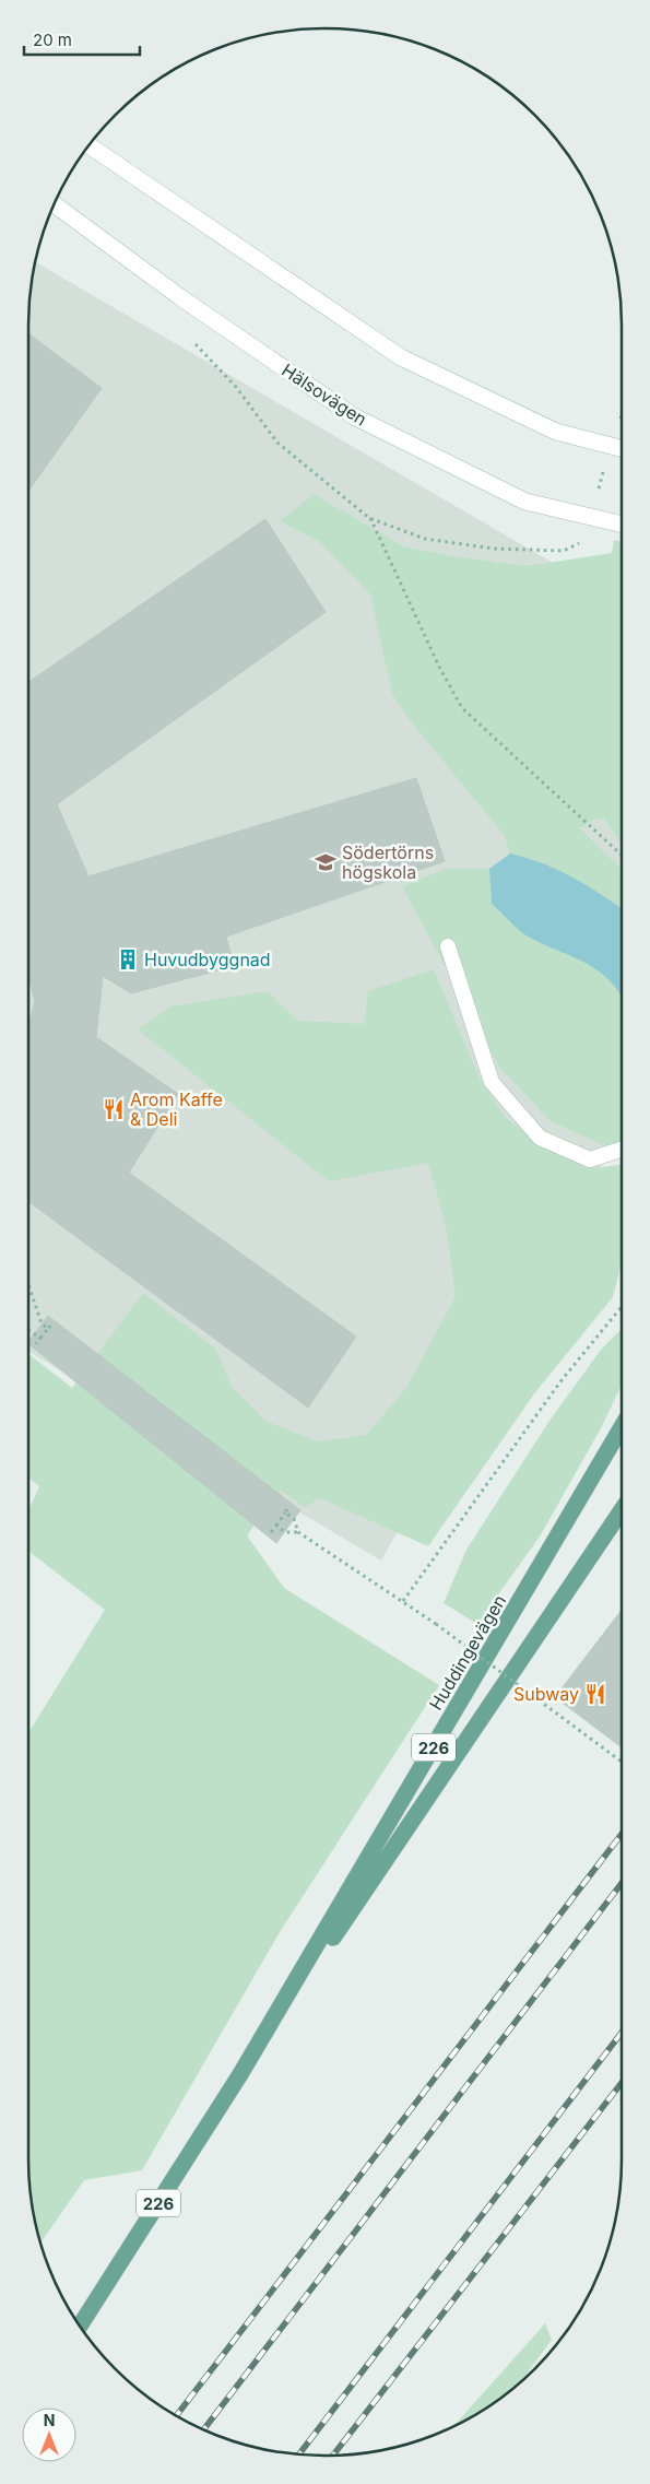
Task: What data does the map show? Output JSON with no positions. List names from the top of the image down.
{
  "streets": {
    "main road": ["Huddingevägen", "226"],
    "street": ["Hälsovägen"]
  },
  "places": {
    "school or university": ["Södertörns högskola"],
    "building": ["Huvudbyggnad"],
    "restaurant": ["Arom Kaffe & Deli", "Subway"]
  },
  "scale_bar": "20 m",
  "north": "top"
}
